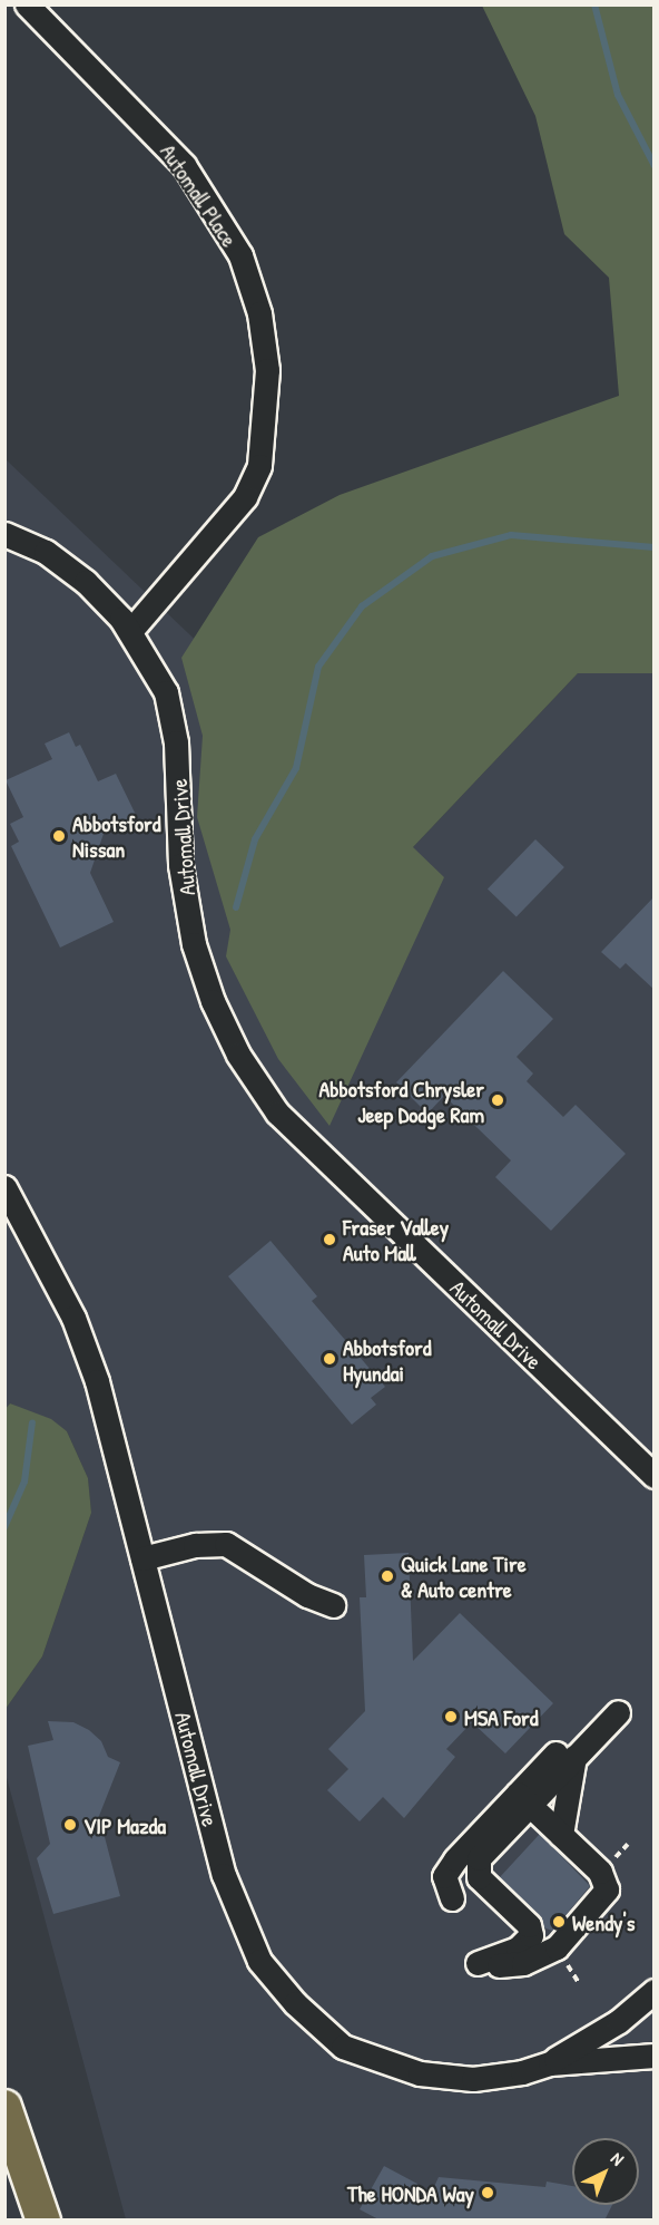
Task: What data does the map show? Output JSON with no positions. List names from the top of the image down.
{
  "streets": {
    "street": ["Automall Place", "Automall Drive"]
  },
  "crossings": [
    ["Automall Place", "Automall Drive"]
  ],
  "places": [
    "Abbotsford Nissan",
    "Abbotsford Chrysler Jeep Dodge Ram",
    "Fraser Valley Auto Mall",
    "Abbotsford Hyundai",
    "Quick Lane Tire & Auto centre",
    "MSA Ford",
    "VIP Mazda",
    "Wendy's",
    "The HONDA Way"
  ],
  "north": "top right"
}
